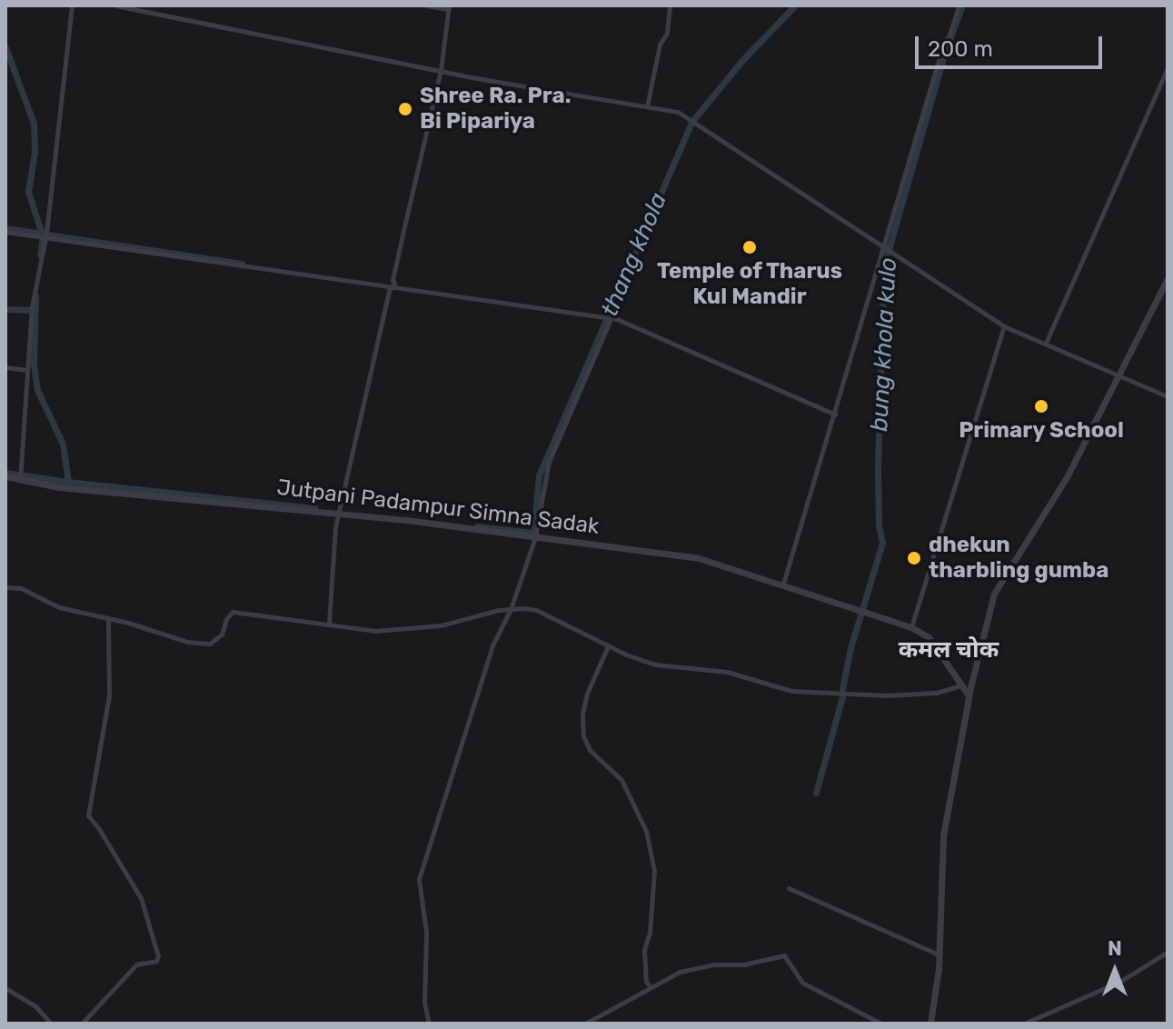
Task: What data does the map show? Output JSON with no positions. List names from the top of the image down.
{
  "streets": {
    "street": ["Jutpani Padampur Simna Sadak"]
  },
  "districts": ["कमल चोक"],
  "water": ["thang khola", "bung khola kulo"],
  "places": [
    "Shree Ra. Pra. Bi Pipariya",
    "Temple of Tharus Kul Mandir",
    "Primary School",
    "dhekun tharbling gumba"
  ],
  "scale_bar": "200 m",
  "north": "top"
}
